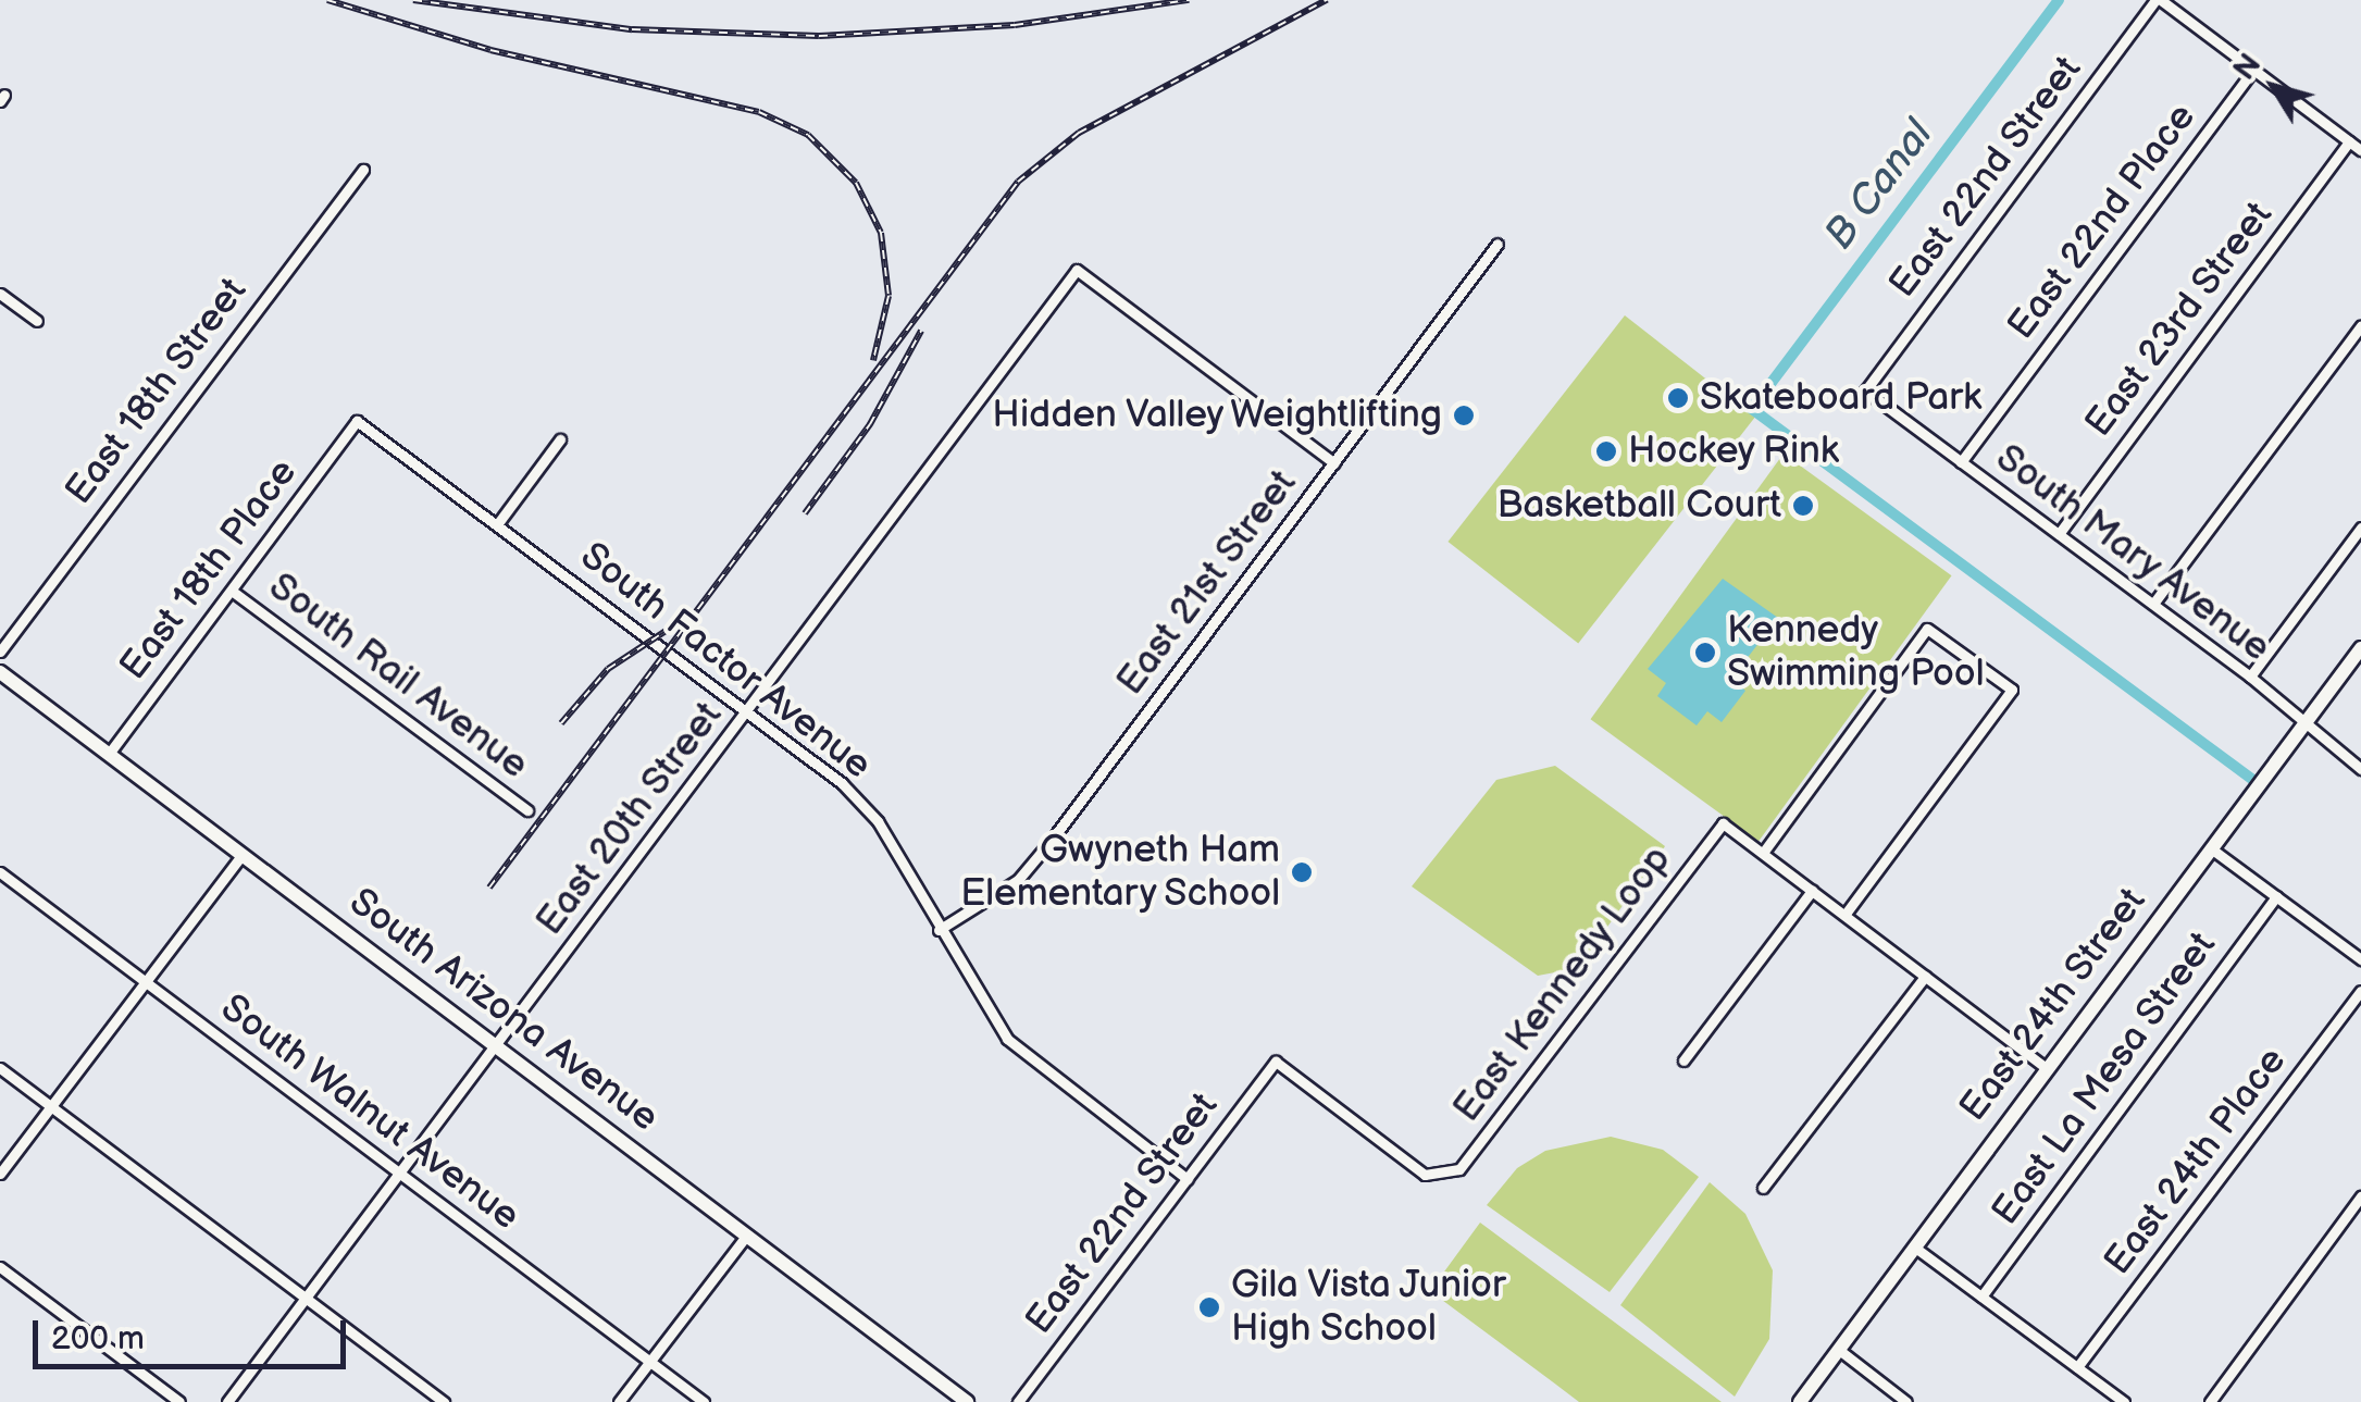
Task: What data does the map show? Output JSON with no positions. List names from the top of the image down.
{
  "streets": {
    "street": [
      "East 22nd Street",
      "East 22nd Place",
      "East 23rd Street",
      "East 18th Street",
      "South Mary Avenue",
      "East 18th Place",
      "East 21st Street",
      "South Factor Avenue",
      "South Rail Avenue",
      "East 20th Street",
      "East Kennedy Loop",
      "East 24th Street",
      "South Arizona Avenue",
      "East La Mesa Street",
      "South Walnut Avenue",
      "East 24th Place"
    ]
  },
  "crossings": [
    ["East 22nd Street", "South Mary Avenue"],
    ["East 22nd Street", "South Factor Avenue"],
    ["East 22nd Street", "East Kennedy Loop"],
    ["East 22nd Place", "South Mary Avenue"],
    ["East 23rd Street", "South Mary Avenue"],
    ["South Mary Avenue", "East 24th Street"],
    ["East 18th Place", "South Factor Avenue"],
    ["East 18th Place", "South Rail Avenue"],
    ["East 18th Place", "South Arizona Avenue"],
    ["East 21st Street", "South Factor Avenue"],
    ["East 21st Street", "East 20th Street"],
    ["South Factor Avenue", "East 20th Street"],
    ["East 20th Street", "South Arizona Avenue"],
    ["East 20th Street", "South Walnut Avenue"]
  ],
  "water": ["B Canal"],
  "places": [
    "Skateboard Park",
    "Hidden Valley Weightlifting",
    "Hockey Rink",
    "Basketball Court",
    "Kennedy Swimming Pool",
    "Gwyneth Ham Elementary School",
    "Gila Vista Junior High School"
  ],
  "scale_bar": "200 m",
  "north": "top left"
}
